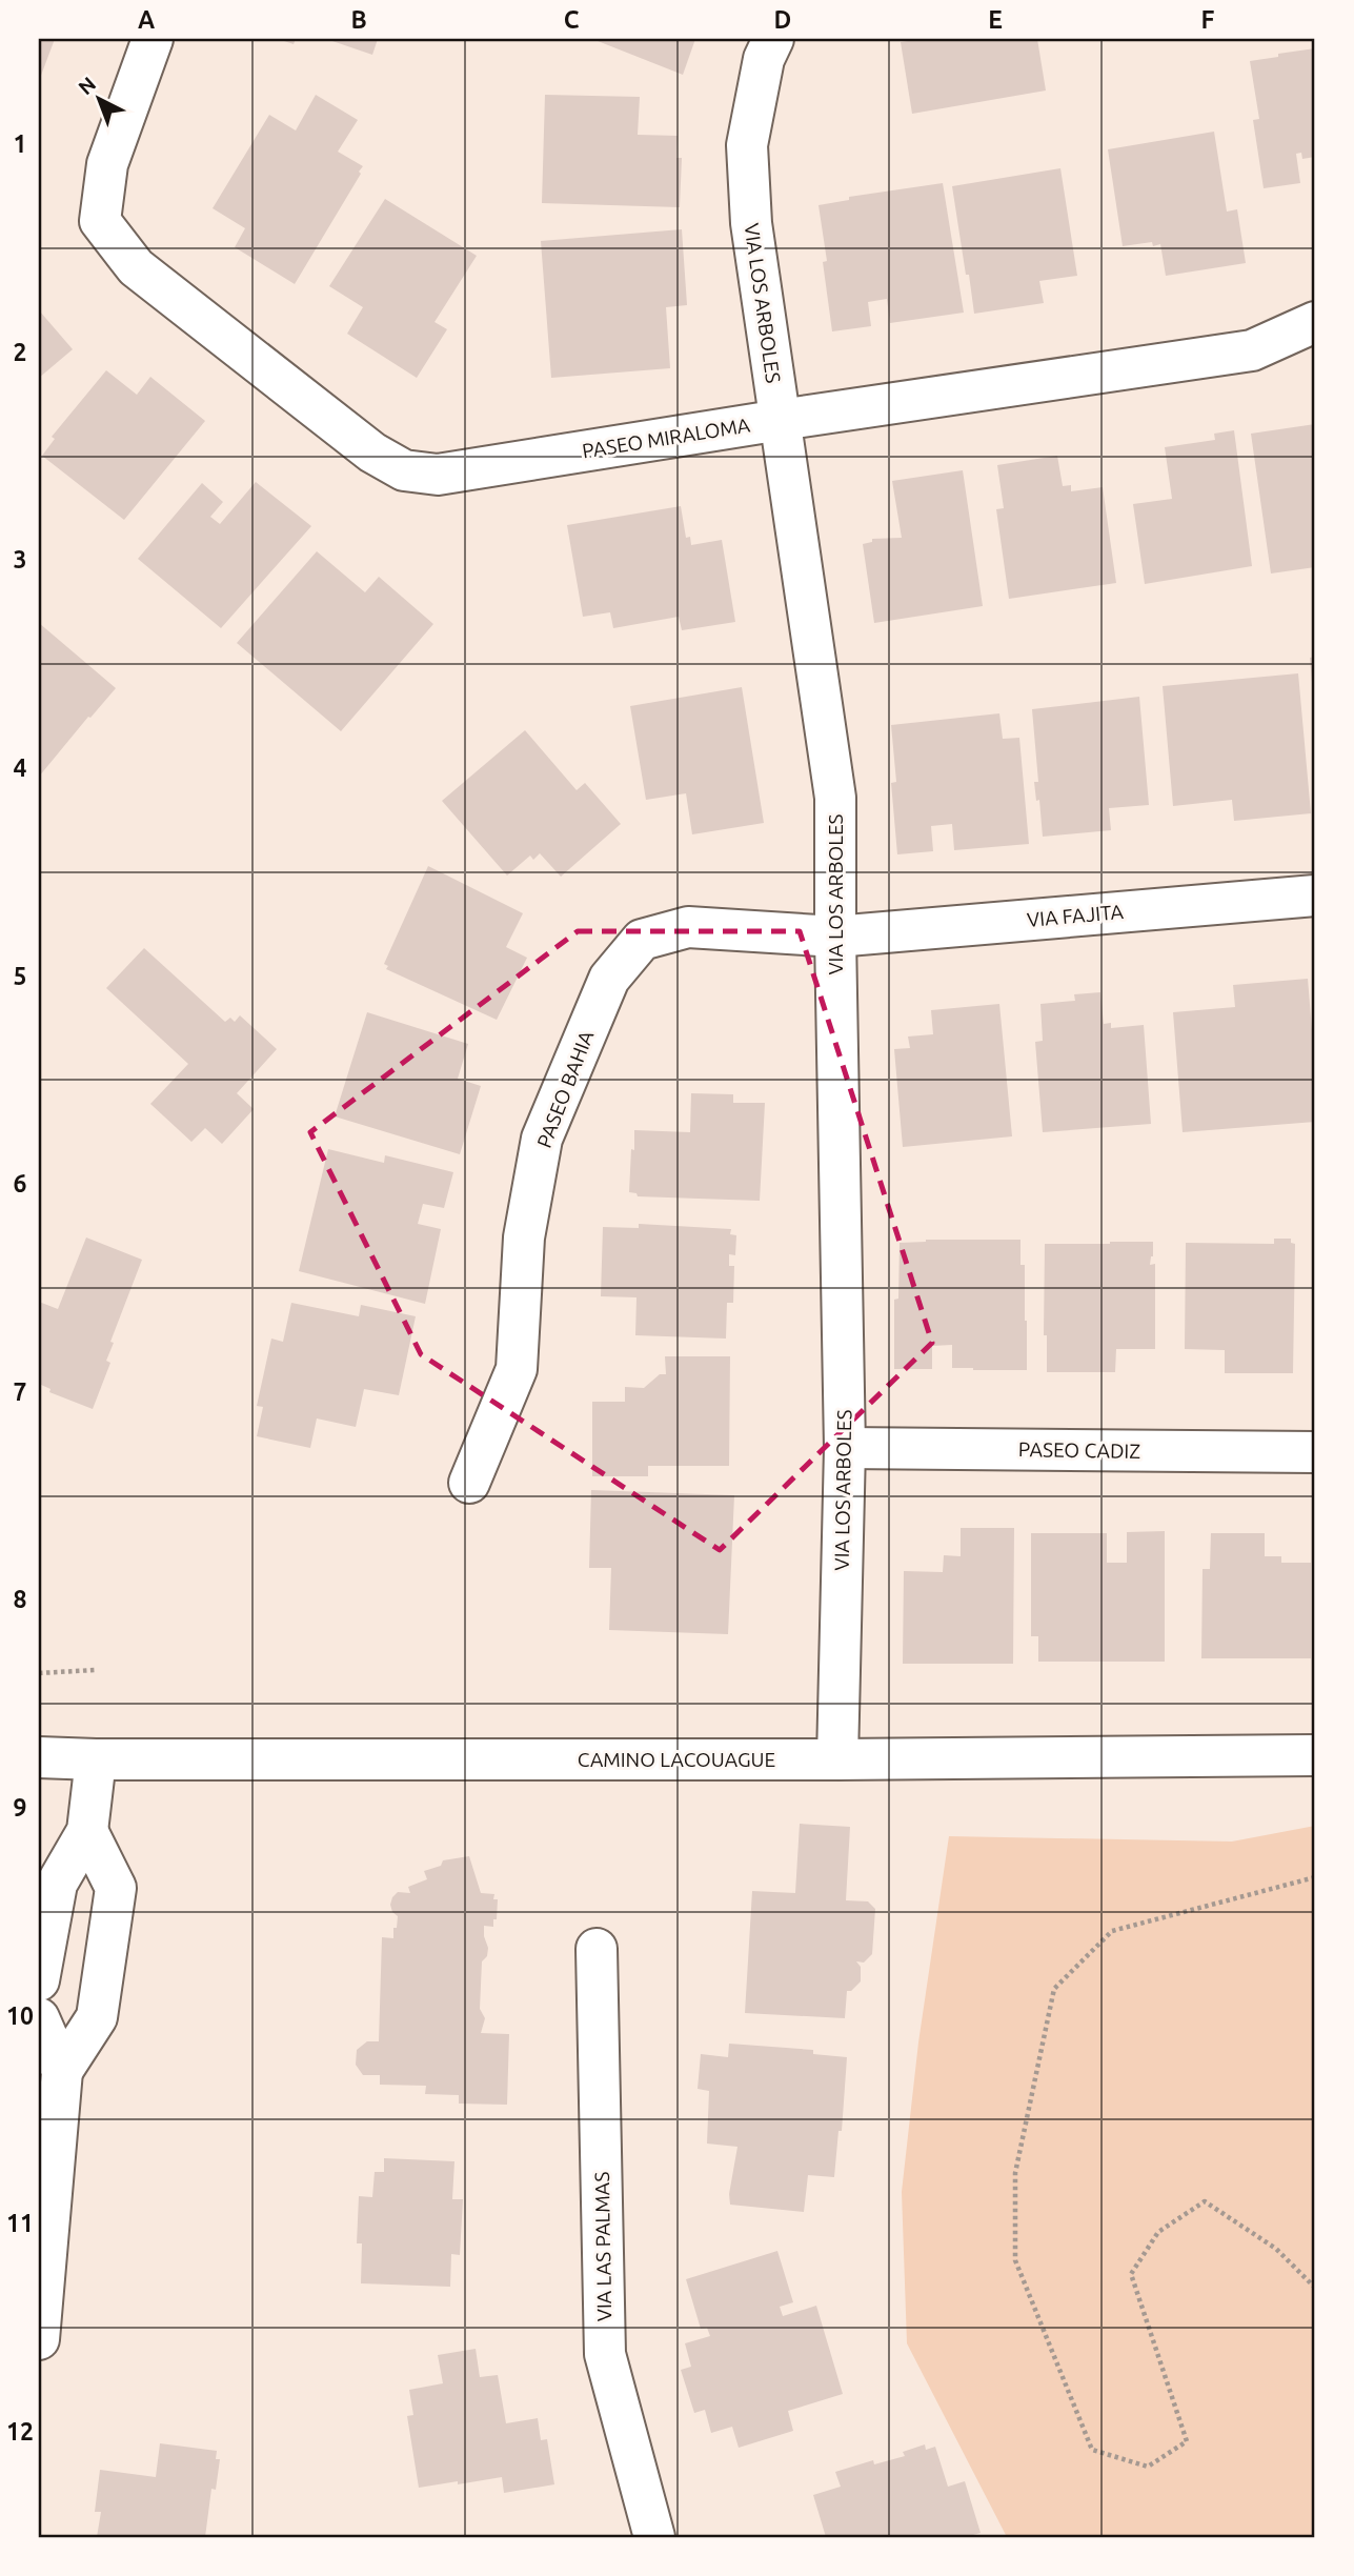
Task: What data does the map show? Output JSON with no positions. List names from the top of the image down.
{
  "streets": {
    "street": [
      "VIA LOS ARBOLES",
      "PASEO MIRALOMA",
      "VIA FAJITA",
      "PASEO BAHIA",
      "PASEO CADIZ",
      "CAMINO LACOUAGUE",
      "VIA LAS PALMAS"
    ]
  },
  "crossings": [
    ["VIA LOS ARBOLES", "PASEO MIRALOMA"],
    ["VIA LOS ARBOLES", "VIA FAJITA"],
    ["VIA LOS ARBOLES", "PASEO BAHIA"],
    ["VIA LOS ARBOLES", "PASEO CADIZ"],
    ["VIA LOS ARBOLES", "CAMINO LACOUAGUE"],
    ["VIA FAJITA", "PASEO BAHIA"]
  ],
  "north": "top left",
  "grid": {
    "columns": [
      "A",
      "B",
      "C",
      "D",
      "E",
      "F"
    ],
    "rows": [
      "1",
      "2",
      "3",
      "4",
      "5",
      "6",
      "7",
      "8",
      "9",
      "10",
      "11",
      "12"
    ]
  }
}
